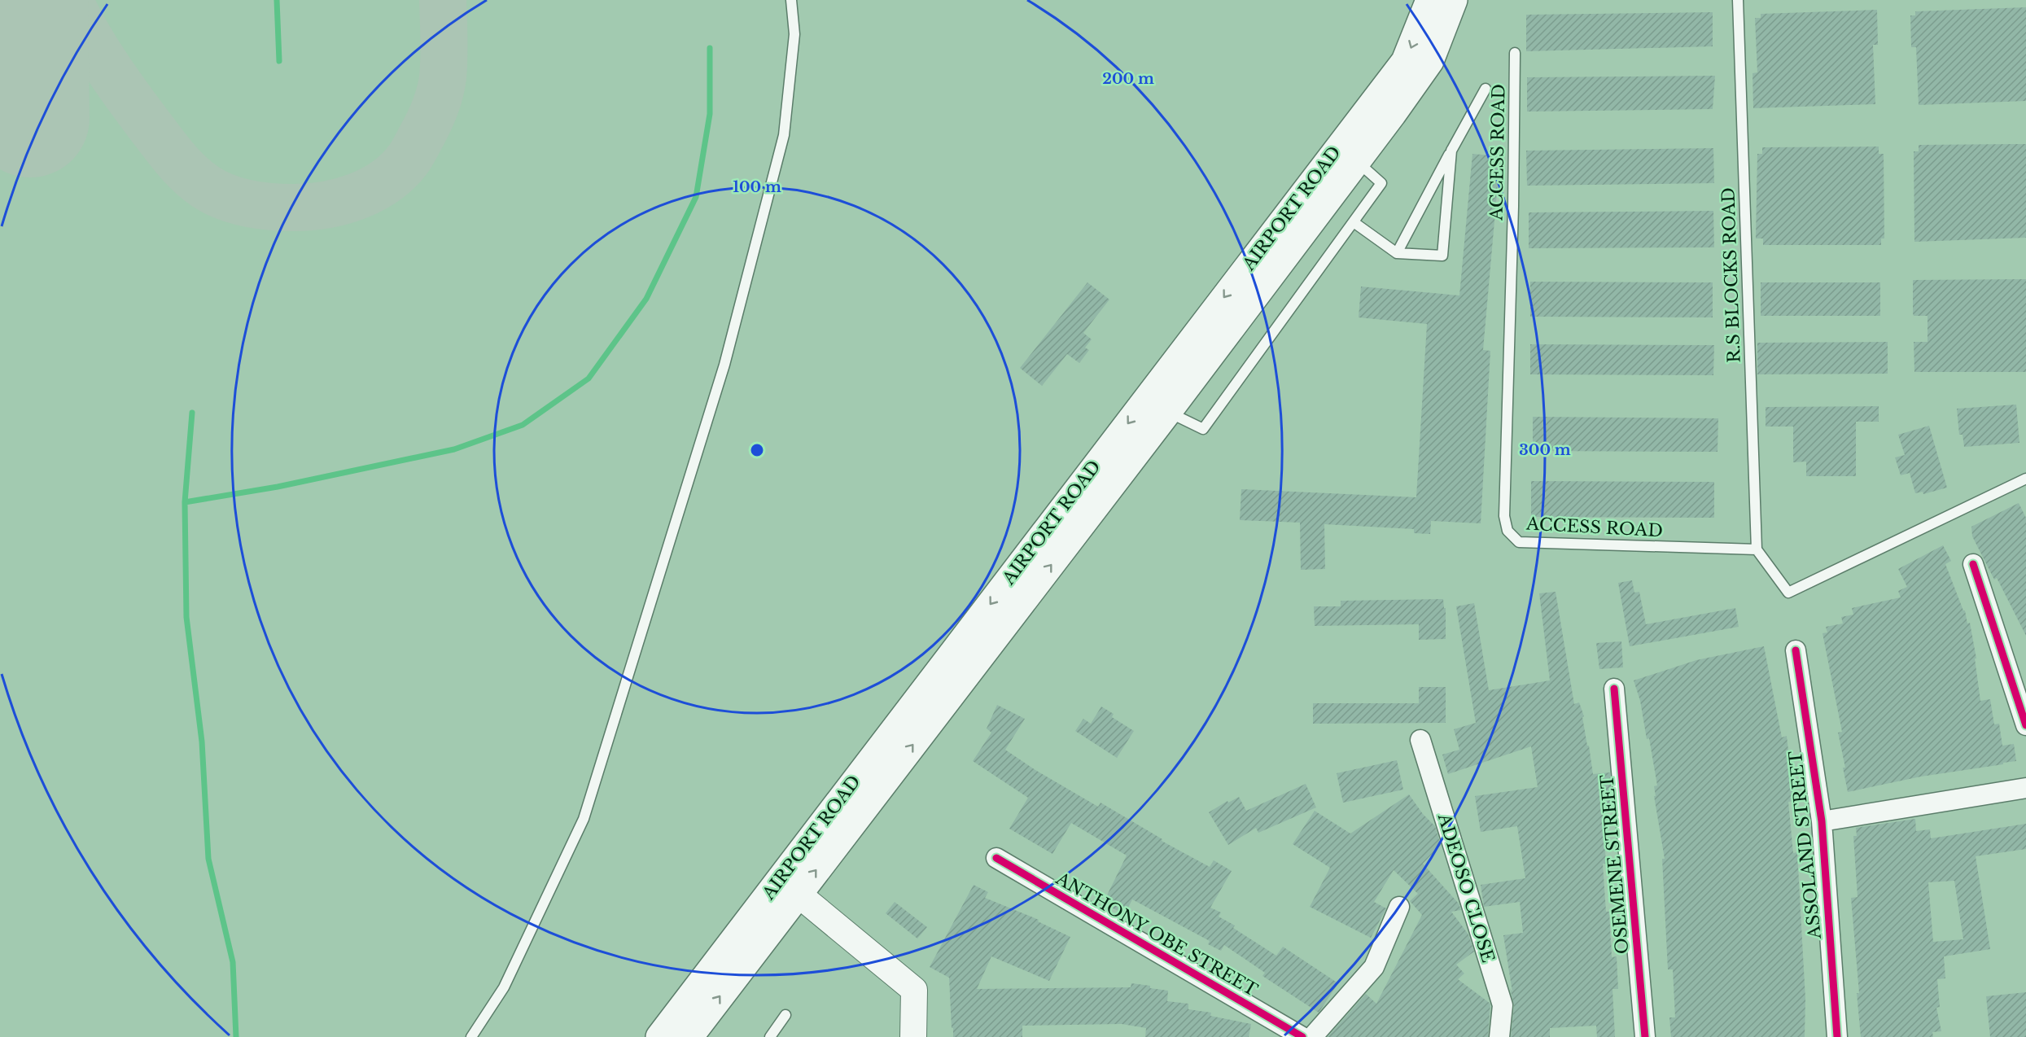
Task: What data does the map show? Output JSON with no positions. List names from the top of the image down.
{
  "streets": {
    "main road": ["AIRPORT ROAD"],
    "street": [
      "ASSOLAND STREET",
      "OSEMENE STREET",
      "ADEOSO CLOSE",
      "ANTHONY OBE STREET"
    ],
    "lane": ["ACCESS ROAD", "R.S BLOCKS ROAD"]
  },
  "crossings": [
    ["ACCESS ROAD", "R.S BLOCKS ROAD"]
  ],
  "rings": ["200 m", "100 m", "300 m"]
}
